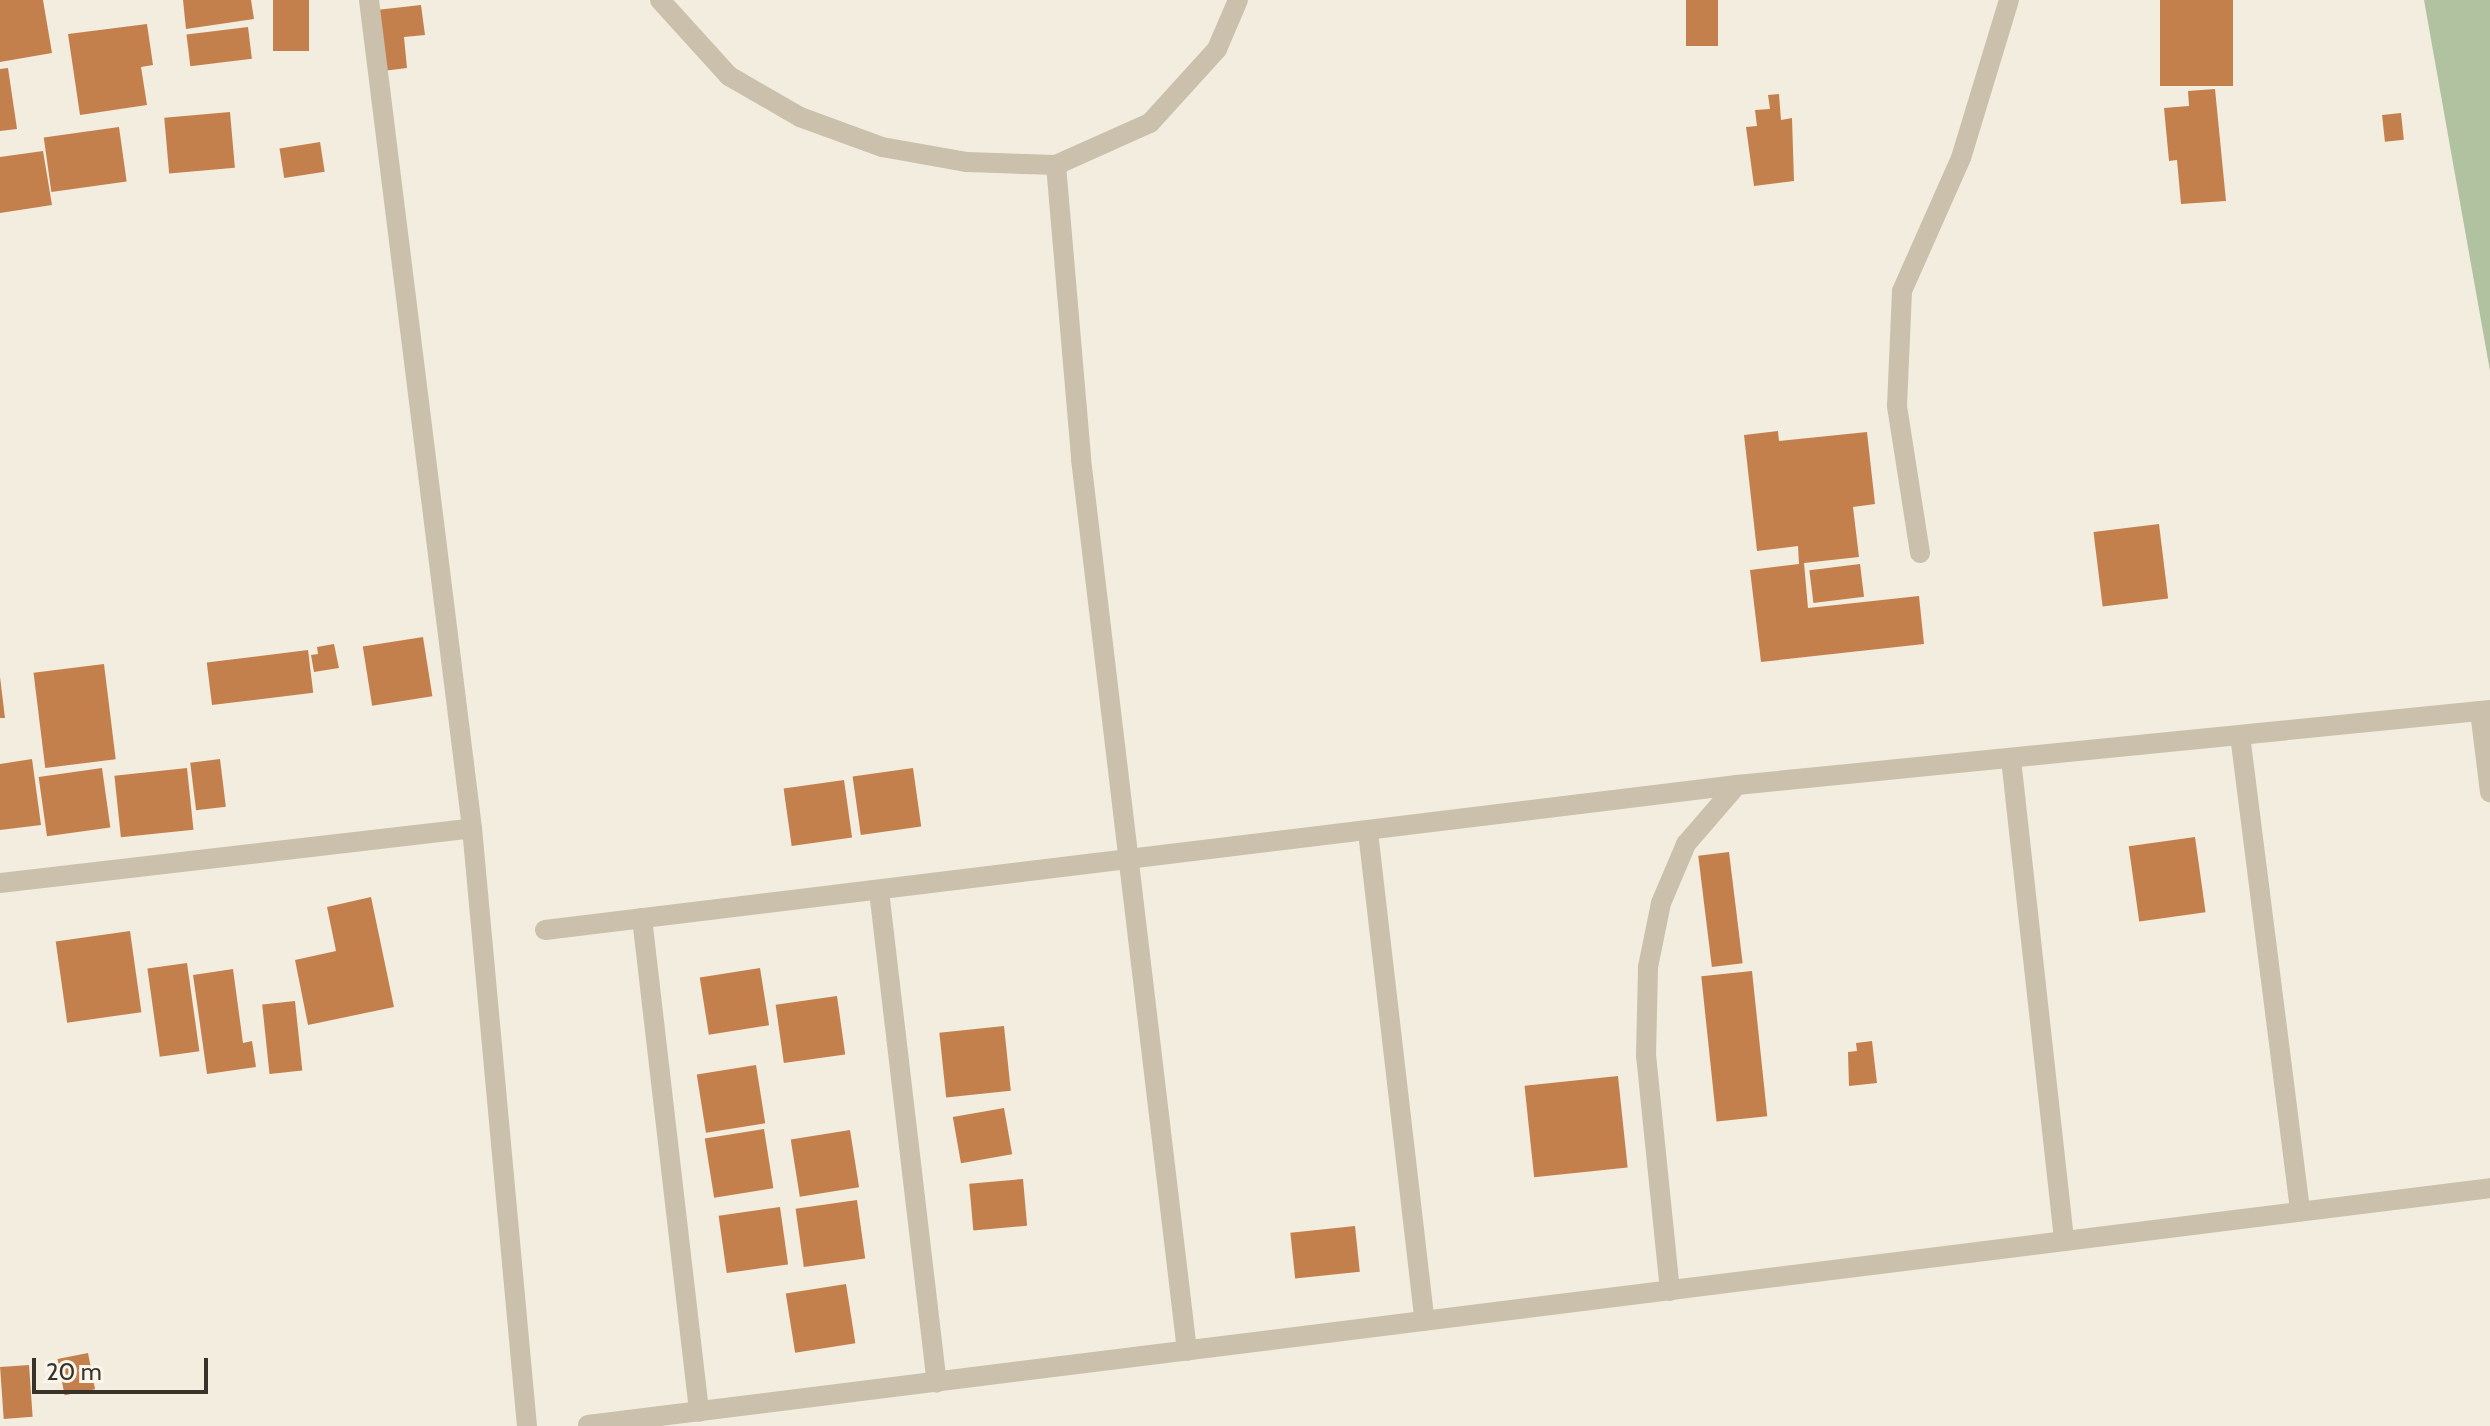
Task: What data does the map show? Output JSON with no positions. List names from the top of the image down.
{
  "scale_bar": "20 m"
}
